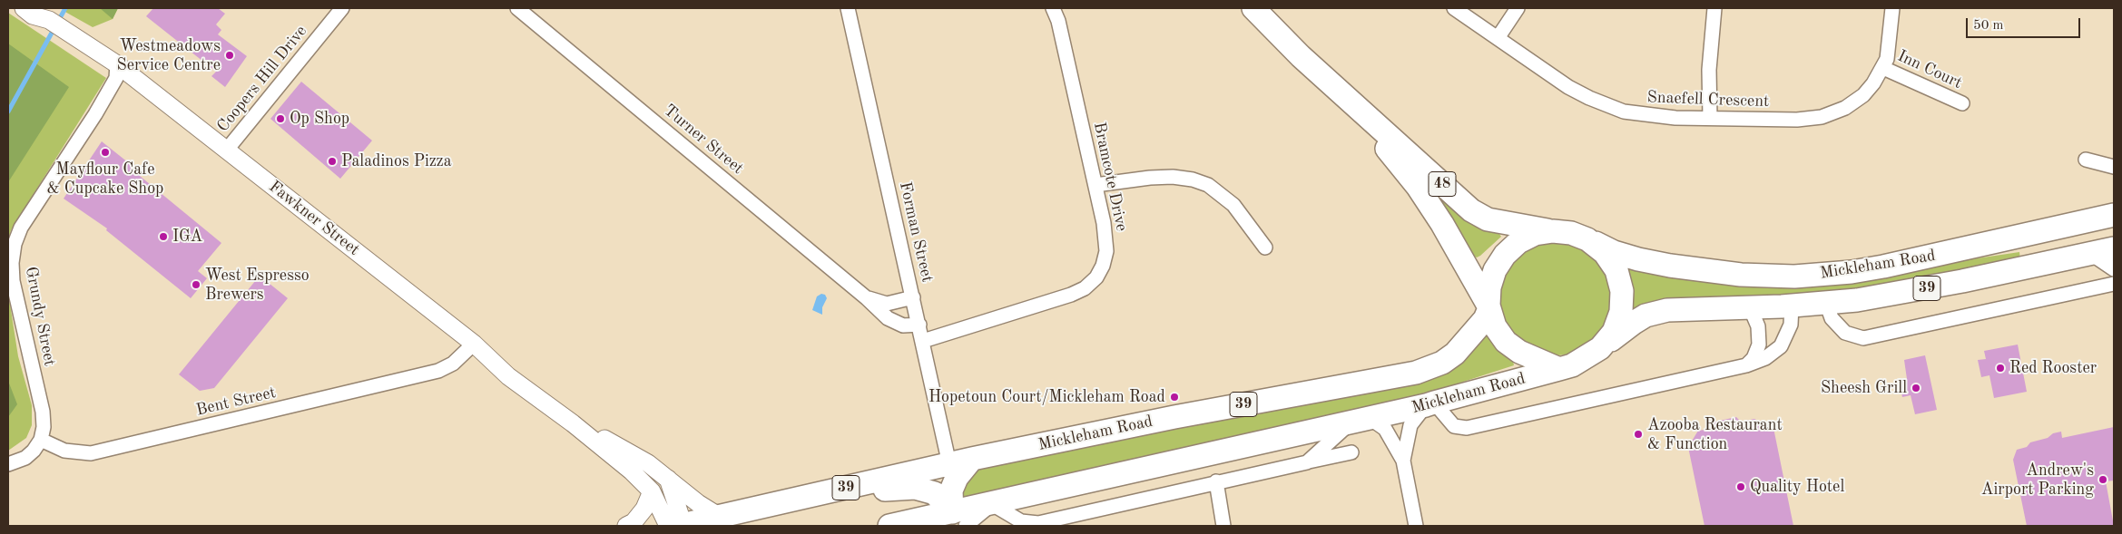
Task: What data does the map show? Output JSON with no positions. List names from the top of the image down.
{
  "streets": {
    "main road": ["48", "Mickleham Road", "39"],
    "street": [
      "Inn Court",
      "Coopers Hill Drive",
      "Snaefell Crescent",
      "Turner Street",
      "Bramcote Drive",
      "Fawkner Street",
      "Forman Street",
      "Grundy Street",
      "Bent Street"
    ]
  },
  "crossings": [
    ["Inn Court", "Snaefell Crescent"],
    ["Coopers Hill Drive", "Fawkner Street"],
    ["Turner Street", "Forman Street"],
    ["Bramcote Drive", "Forman Street"],
    ["48", "Mickleham Road"],
    ["48", "39"],
    ["Fawkner Street", "Mickleham Road"],
    ["Fawkner Street", "Grundy Street"],
    ["Fawkner Street", "Bent Street"],
    ["Forman Street", "Mickleham Road"],
    ["Mickleham Road", "39"],
    ["Grundy Street", "Bent Street"]
  ],
  "places": [
    "Westmeadows Service Centre",
    "Op Shop",
    "Mayflour Cafe & Cupcake Shop",
    "Paladinos Pizza",
    "IGA",
    "West Espresso Brewers",
    "Red Rooster",
    "Sheesh Grill",
    "Hopetoun Court/Mickleham Road",
    "Azooba Restaurant & Function",
    "Andrew's Airport Parking",
    "Quality Hotel"
  ],
  "scale_bar": "50 m"
}
